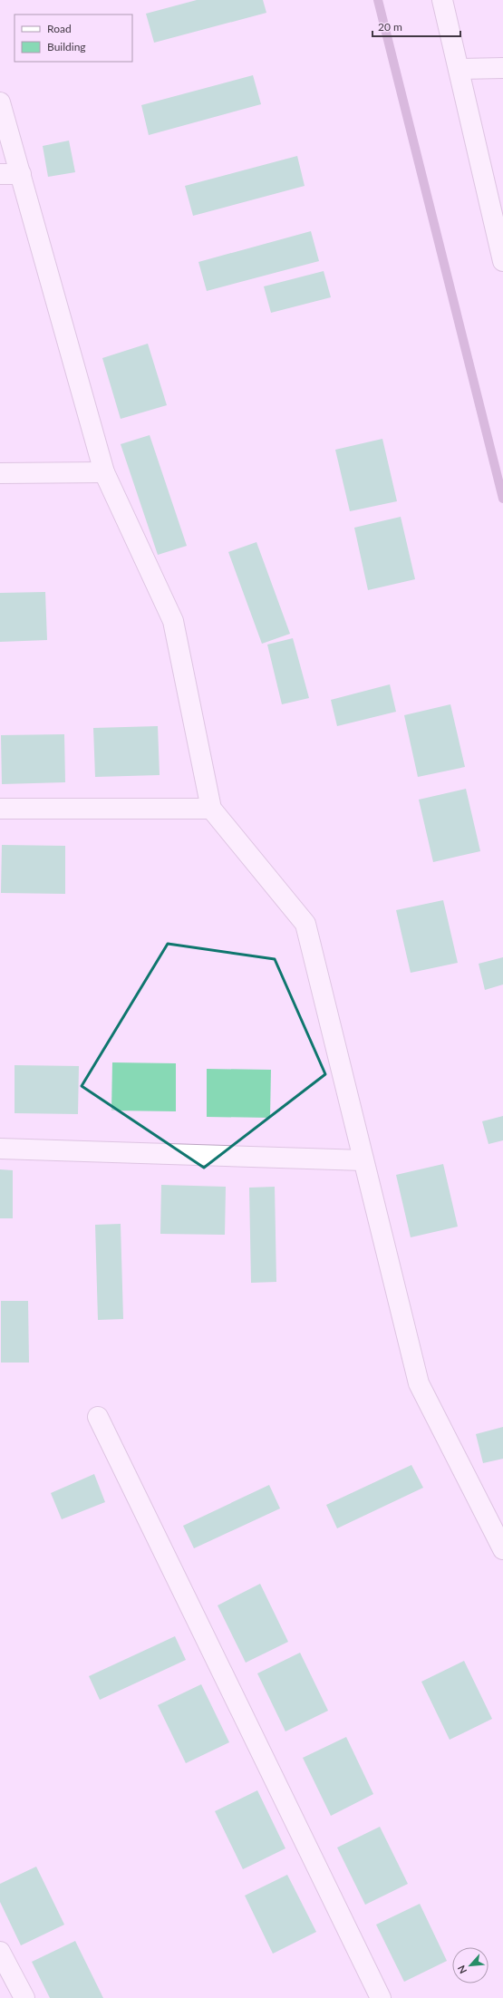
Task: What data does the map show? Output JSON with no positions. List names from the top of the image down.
{
  "legend": ["Road", "Building"],
  "scale_bar": "20 m",
  "north": "bottom left"
}
